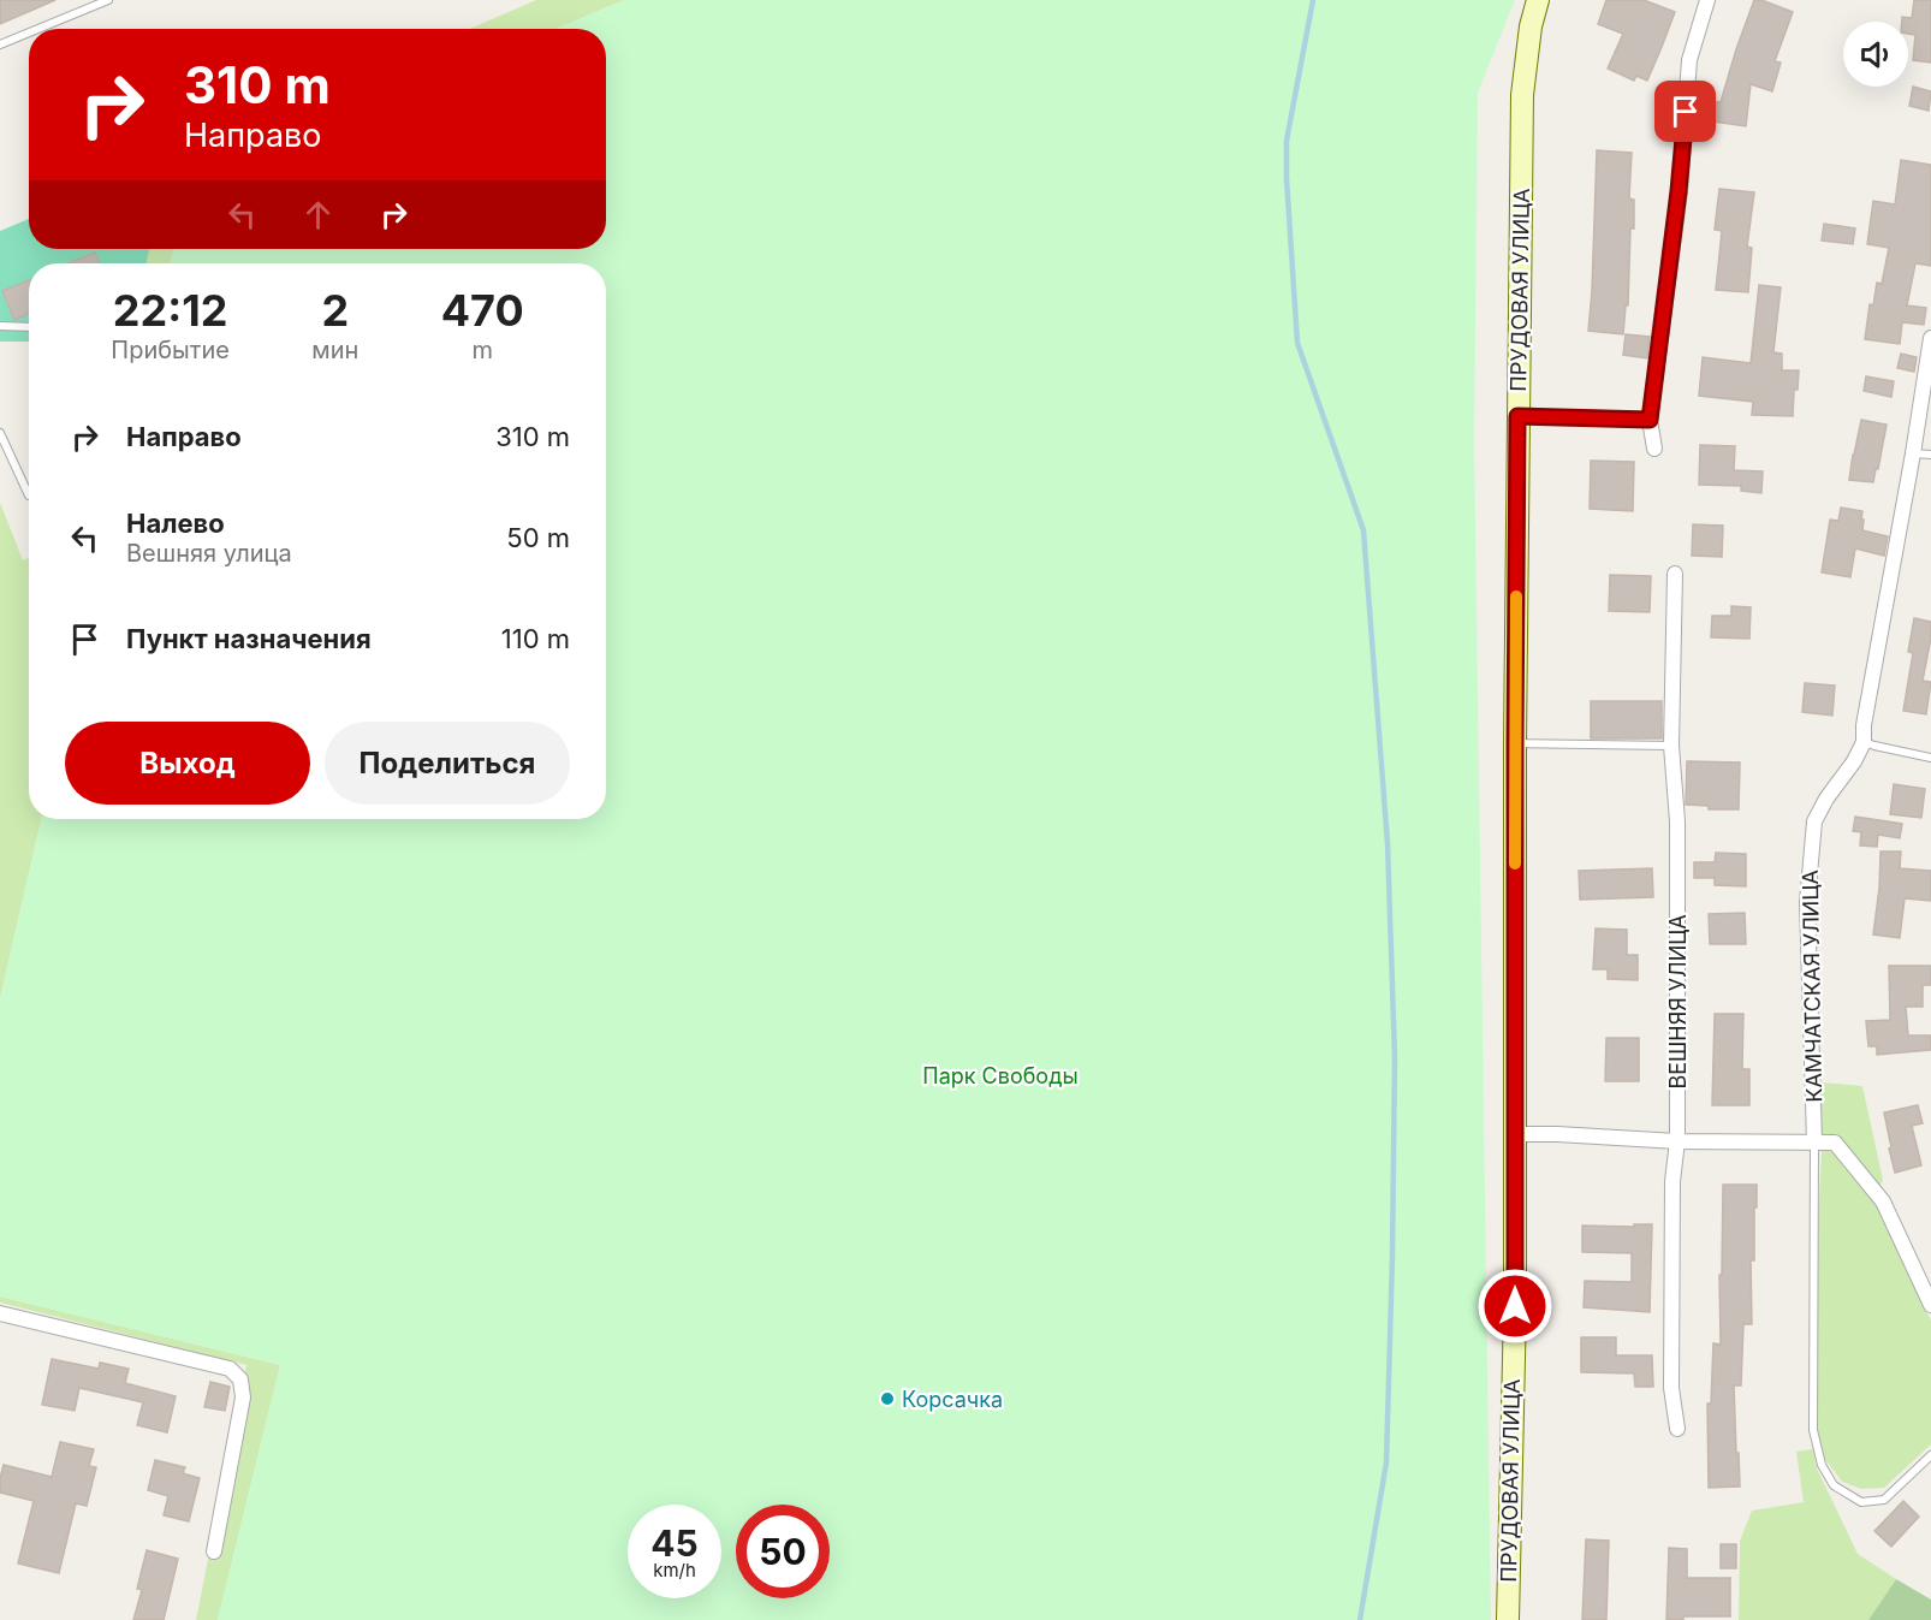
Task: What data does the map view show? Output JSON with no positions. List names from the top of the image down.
{
  "streets": {
    "main road": ["ПРУДОВАЯ УЛИЦА"],
    "street": ["КАМЧАТСКАЯ УЛИЦА", "ВЕШНЯЯ УЛИЦА"]
  },
  "parks": ["Парк Свободы"],
  "places": ["Корсачка"],
  "page": {
    "turn": ["310 m", "Направо"],
    "eta": [
      "22:12",
      "Прибытие",
      "2",
      "мин",
      "470",
      "m"
    ],
    "list": [
      {
        "name": "Направо",
        "value": "310 m"
      },
      {
        "name": "Налево",
        "note": "Вешняя улица",
        "value": "50 m"
      },
      {
        "name": "Пункт назначения",
        "value": "110 m"
      }
    ],
    "buttons": ["Выход", "Поделиться"],
    "speed": "45 km/h",
    "limit": "50"
  }
}
